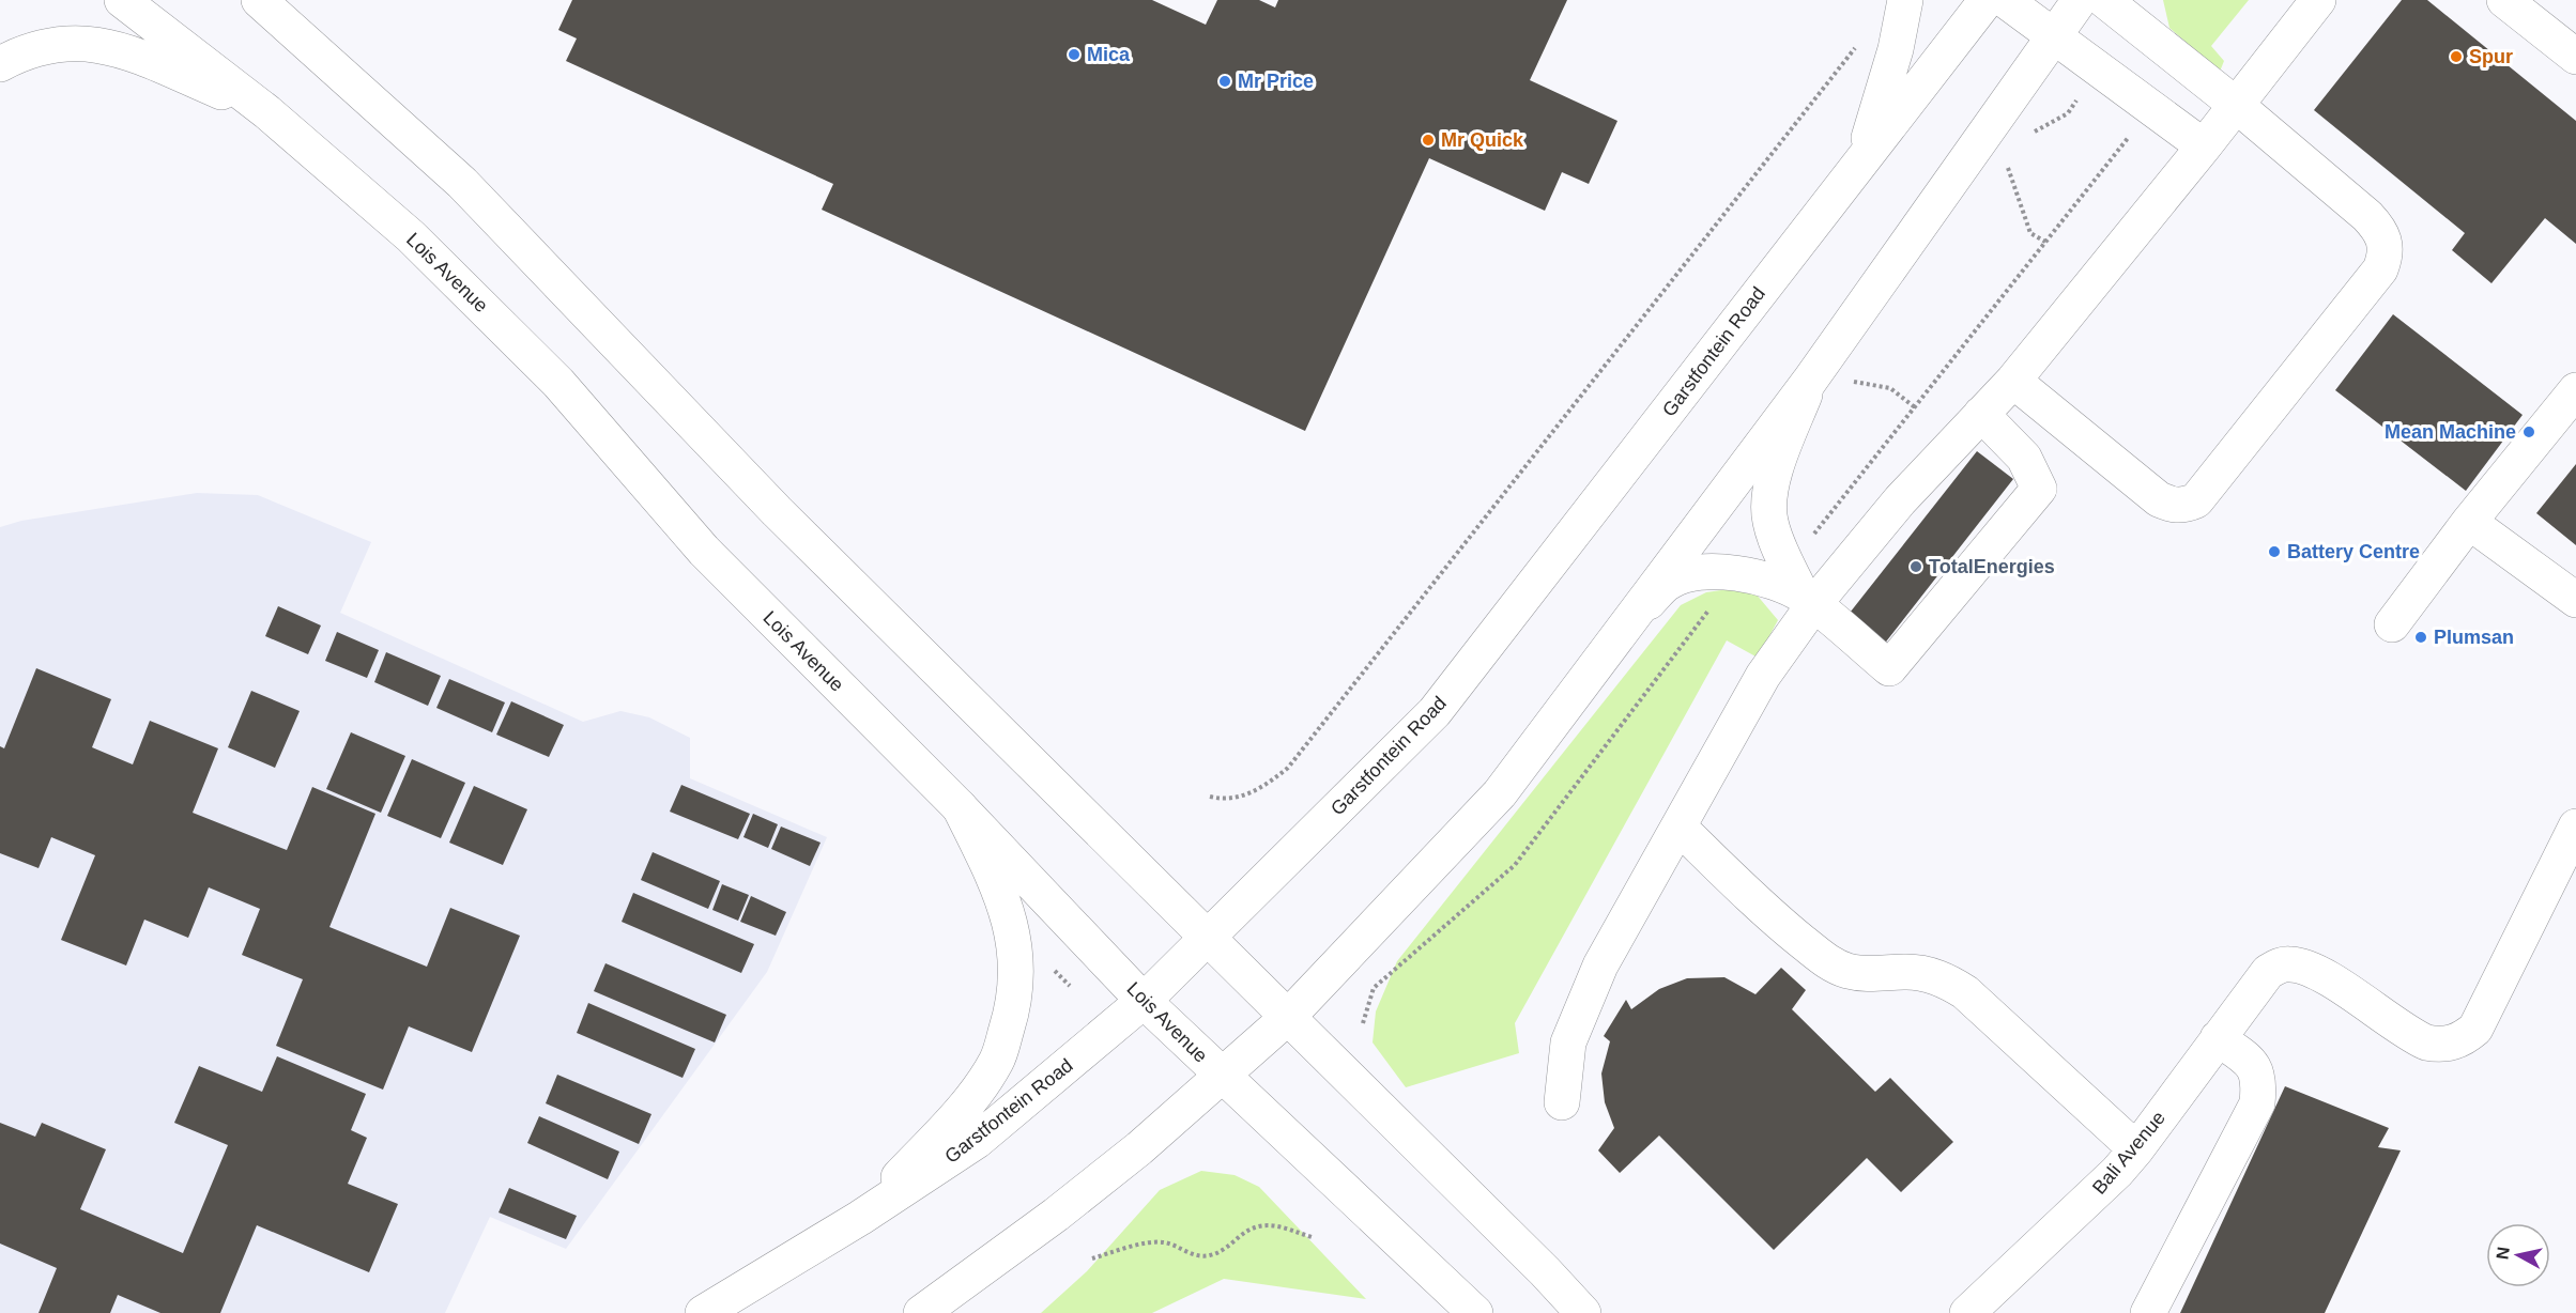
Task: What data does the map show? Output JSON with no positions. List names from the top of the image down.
{
  "streets": {
    "main road": ["Lois Avenue", "Garstfontein Road", "Bali Avenue"]
  },
  "crossings": [
    ["Lois Avenue", "Garstfontein Road"]
  ],
  "places": [
    "Mica",
    "Spur",
    "Mr Price",
    "Mr Quick",
    "Mean Machine",
    "Battery Centre",
    "TotalEnergies",
    "Plumsan"
  ],
  "north": "left"
}
